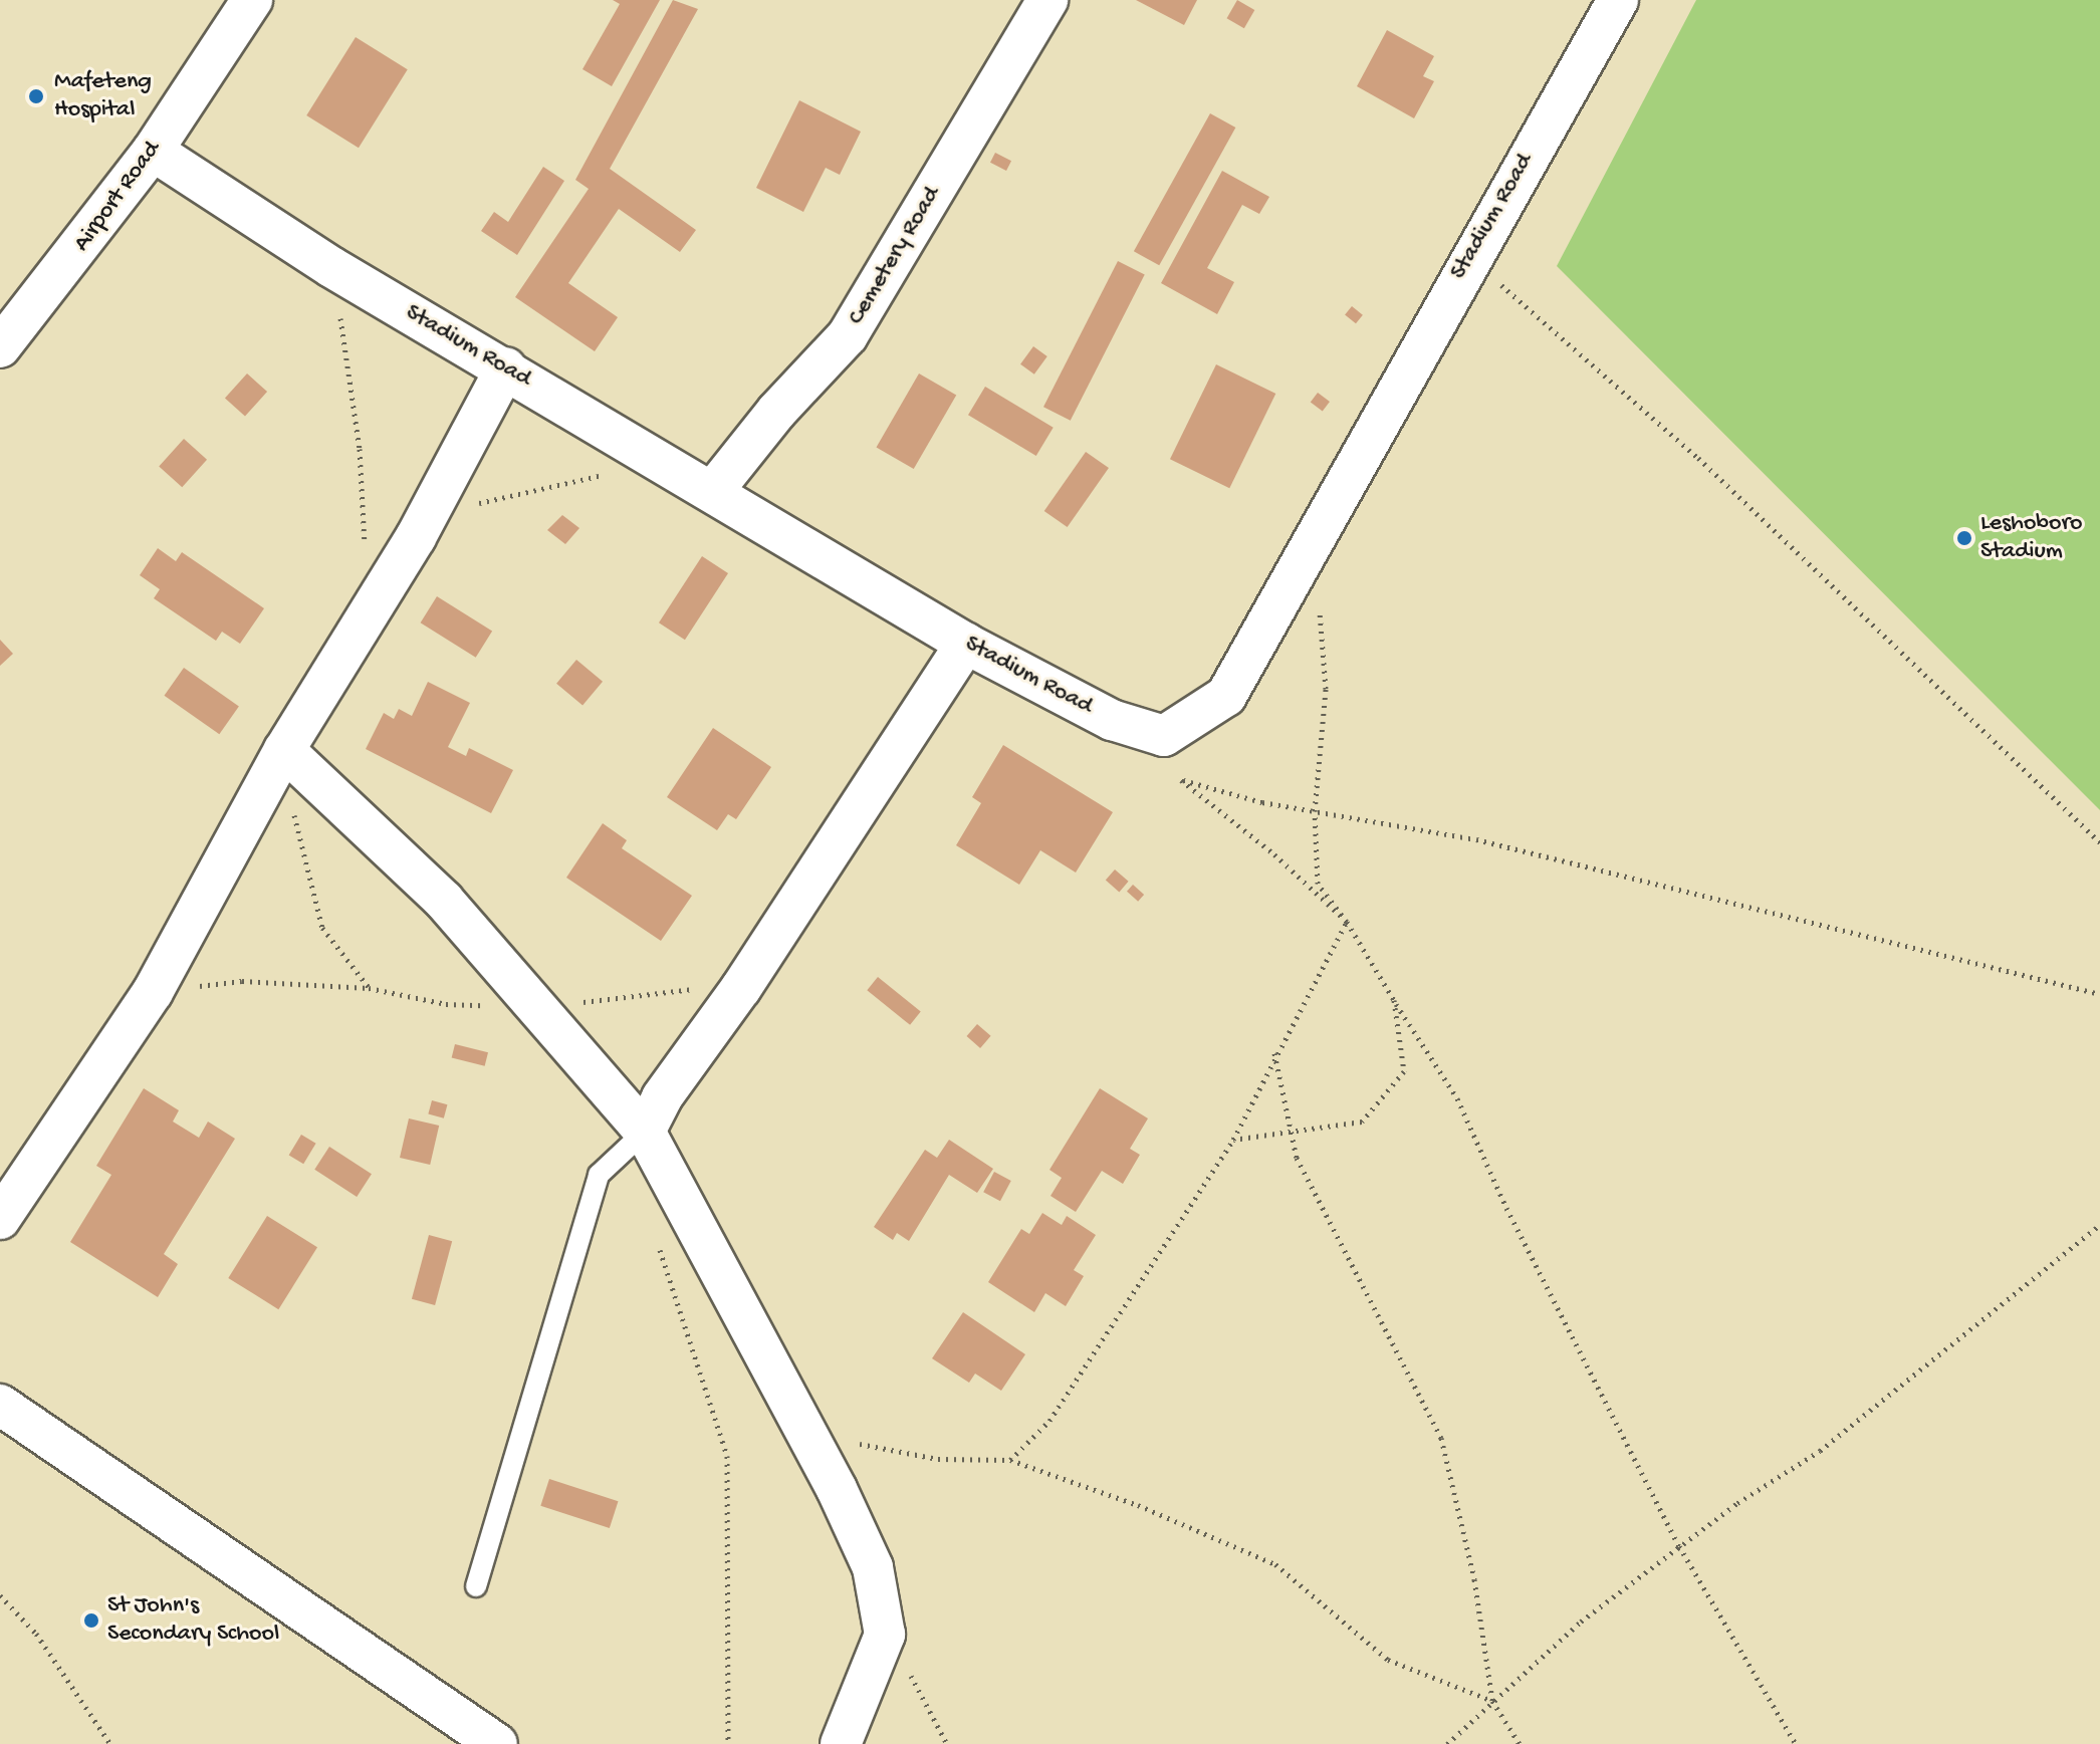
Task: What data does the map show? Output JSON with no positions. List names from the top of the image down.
{
  "streets": {
    "street": ["Airport Road", "Stadium Road", "Cemetery Road"]
  },
  "crossings": [
    ["Airport Road", "Stadium Road"],
    ["Stadium Road", "Cemetery Road"]
  ],
  "places": ["Mafeteng Hospital", "Leshoboro Stadium", "St John's Secondary School"]
}
